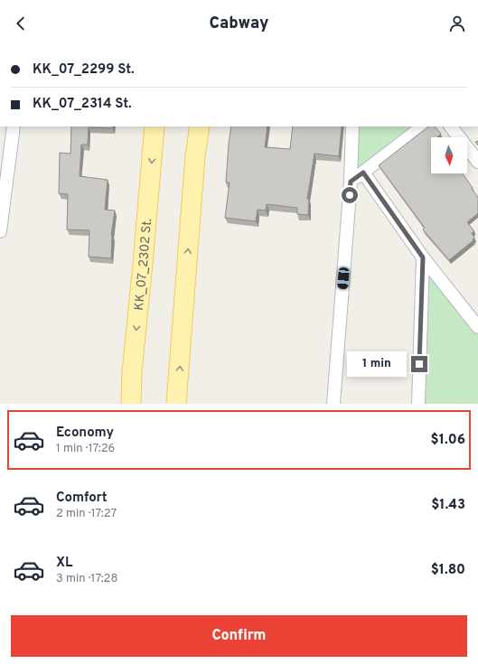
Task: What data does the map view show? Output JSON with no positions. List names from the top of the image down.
{
  "streets": {
    "main road": ["KK_07_2302 St."]
  },
  "north": "bottom",
  "page": {
    "header": "Cabway",
    "banner": ["KK_07_2299 St.", "KK_07_2314 St."],
    "bubble": "1 min",
    "list": [
      {
        "name": "Economy",
        "note": "1 min · 17:26",
        "value": "$1.06"
      },
      {
        "name": "Comfort",
        "note": "2 min · 17:27",
        "value": "$1.43"
      },
      {
        "name": "XL",
        "note": "3 min · 17:28",
        "value": "$1.80"
      }
    ],
    "buttons": "Confirm"
  }
}
